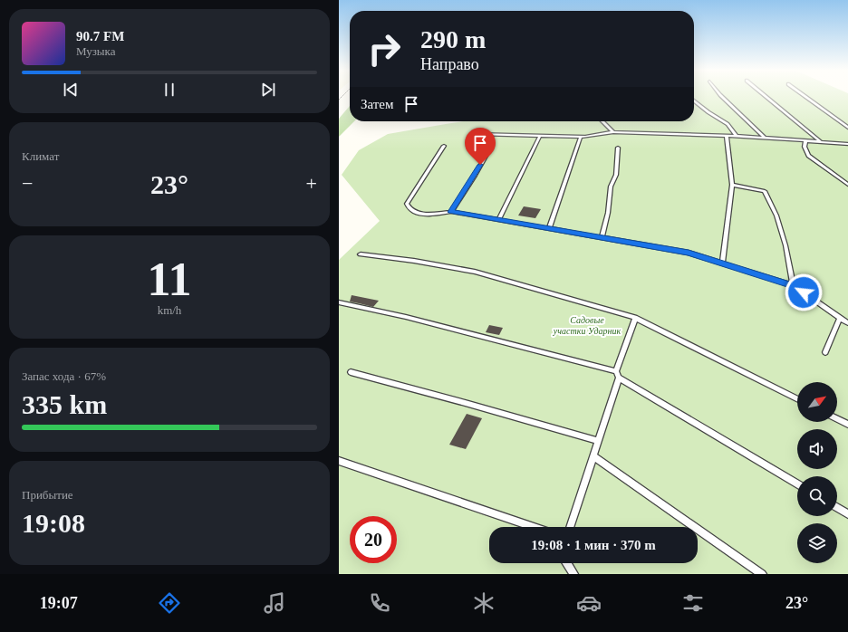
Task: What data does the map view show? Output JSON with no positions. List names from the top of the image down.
{
  "parks": ["Садовые участки Ударник"],
  "north": "top right",
  "page": {
    "turn": ["290 m", "Направо"],
    "song": ["90.7 FM", "Музыка"],
    "then": "Затем",
    "tile": [
      "Климат",
      ["11", "km/h"],
      ["Запас хода · 67%", "335 km"],
      ["Прибытие", "19:08"]
    ],
    "heat": ["−", "23°", "+"],
    "limit": "20",
    "trip": "19:08 · 1 мин · 370 m",
    "tabs": ["19:07", "23°"]
  }
}
